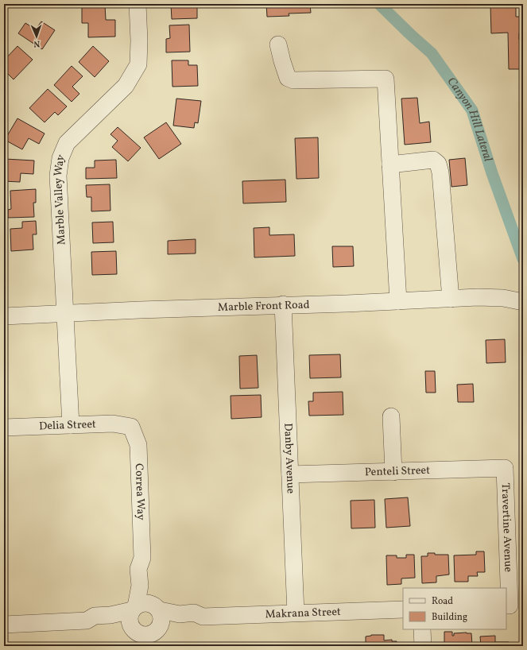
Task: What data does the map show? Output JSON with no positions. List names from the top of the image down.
{
  "streets": {
    "street": [
      "Marble Valley Way",
      "Marble Front Road",
      "Delia Street",
      "Danby Avenue",
      "Penteli Street",
      "Correa Way",
      "Travertine Avenue",
      "Makrana Street"
    ]
  },
  "crossings": [
    ["Marble Valley Way", "Marble Front Road"],
    ["Marble Valley Way", "Delia Street"],
    ["Marble Front Road", "Danby Avenue"],
    ["Delia Street", "Correa Way"],
    ["Danby Avenue", "Penteli Street"],
    ["Danby Avenue", "Makrana Street"],
    ["Penteli Street", "Travertine Avenue"],
    ["Correa Way", "Makrana Street"]
  ],
  "water": ["Canyon Hill Lateral"],
  "legend": ["Road", "Building"],
  "north": "bottom"
}
